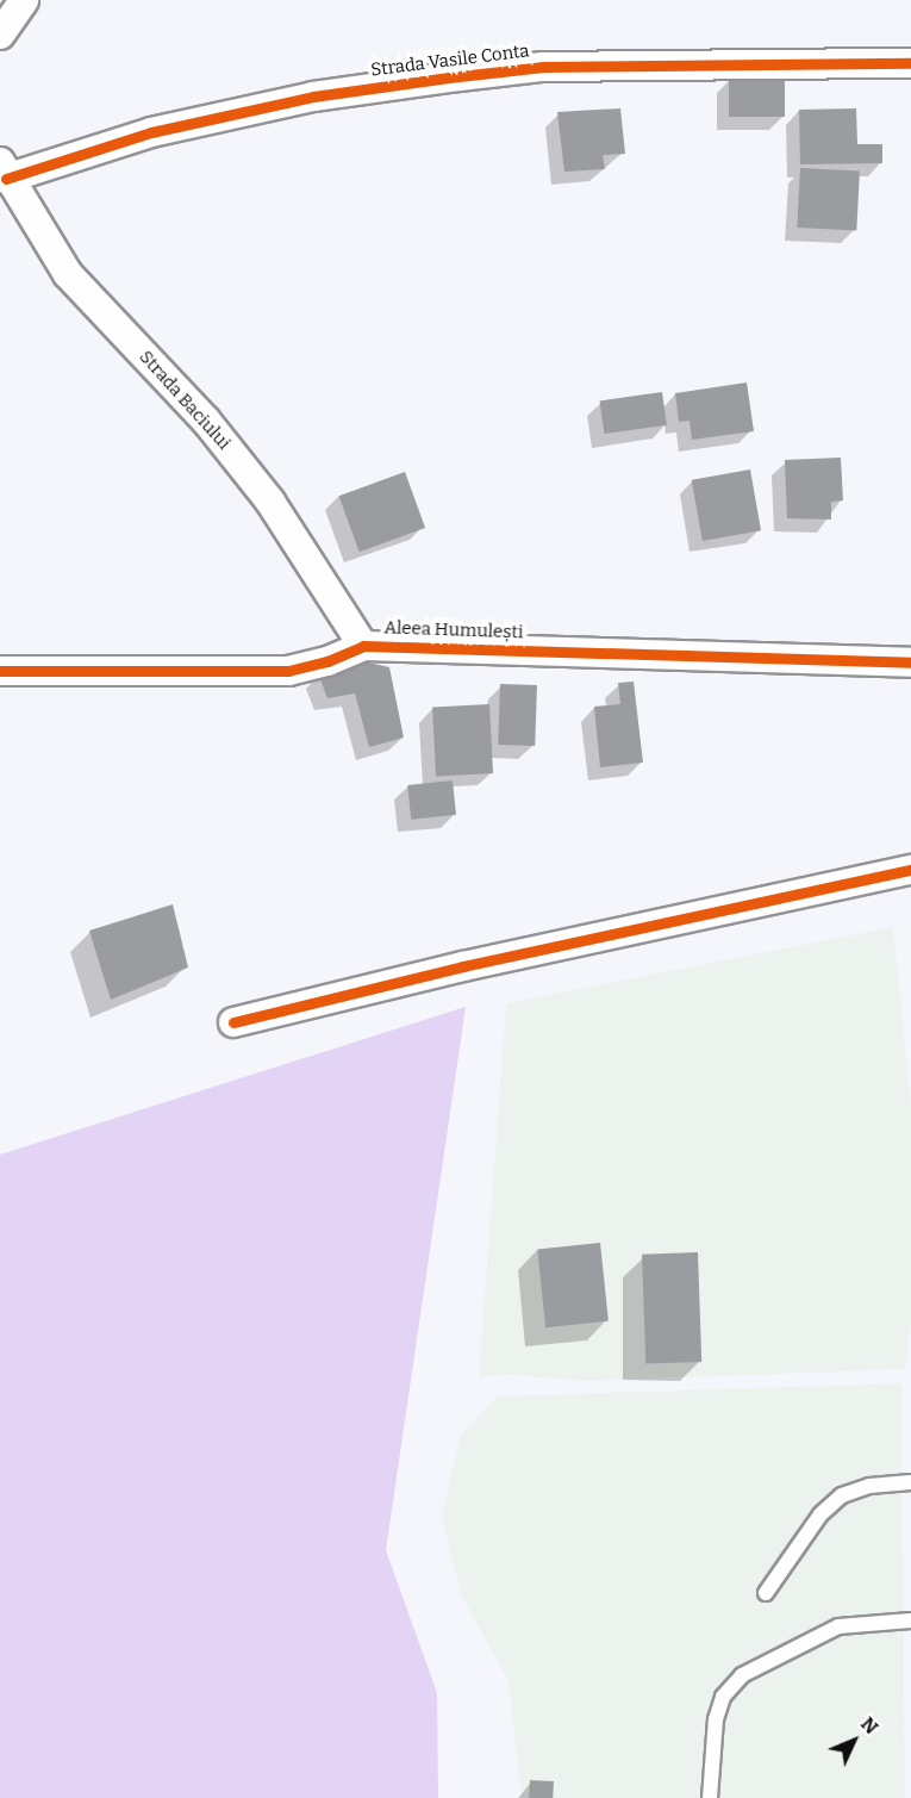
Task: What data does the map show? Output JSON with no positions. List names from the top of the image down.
{
  "streets": {
    "street": ["Strada Vasile Conta", "Strada Baciului", "Aleea Humulești"]
  },
  "crossings": [
    ["Strada Vasile Conta", "Strada Baciului"],
    ["Strada Baciului", "Aleea Humulești"]
  ],
  "north": "top right"
}
